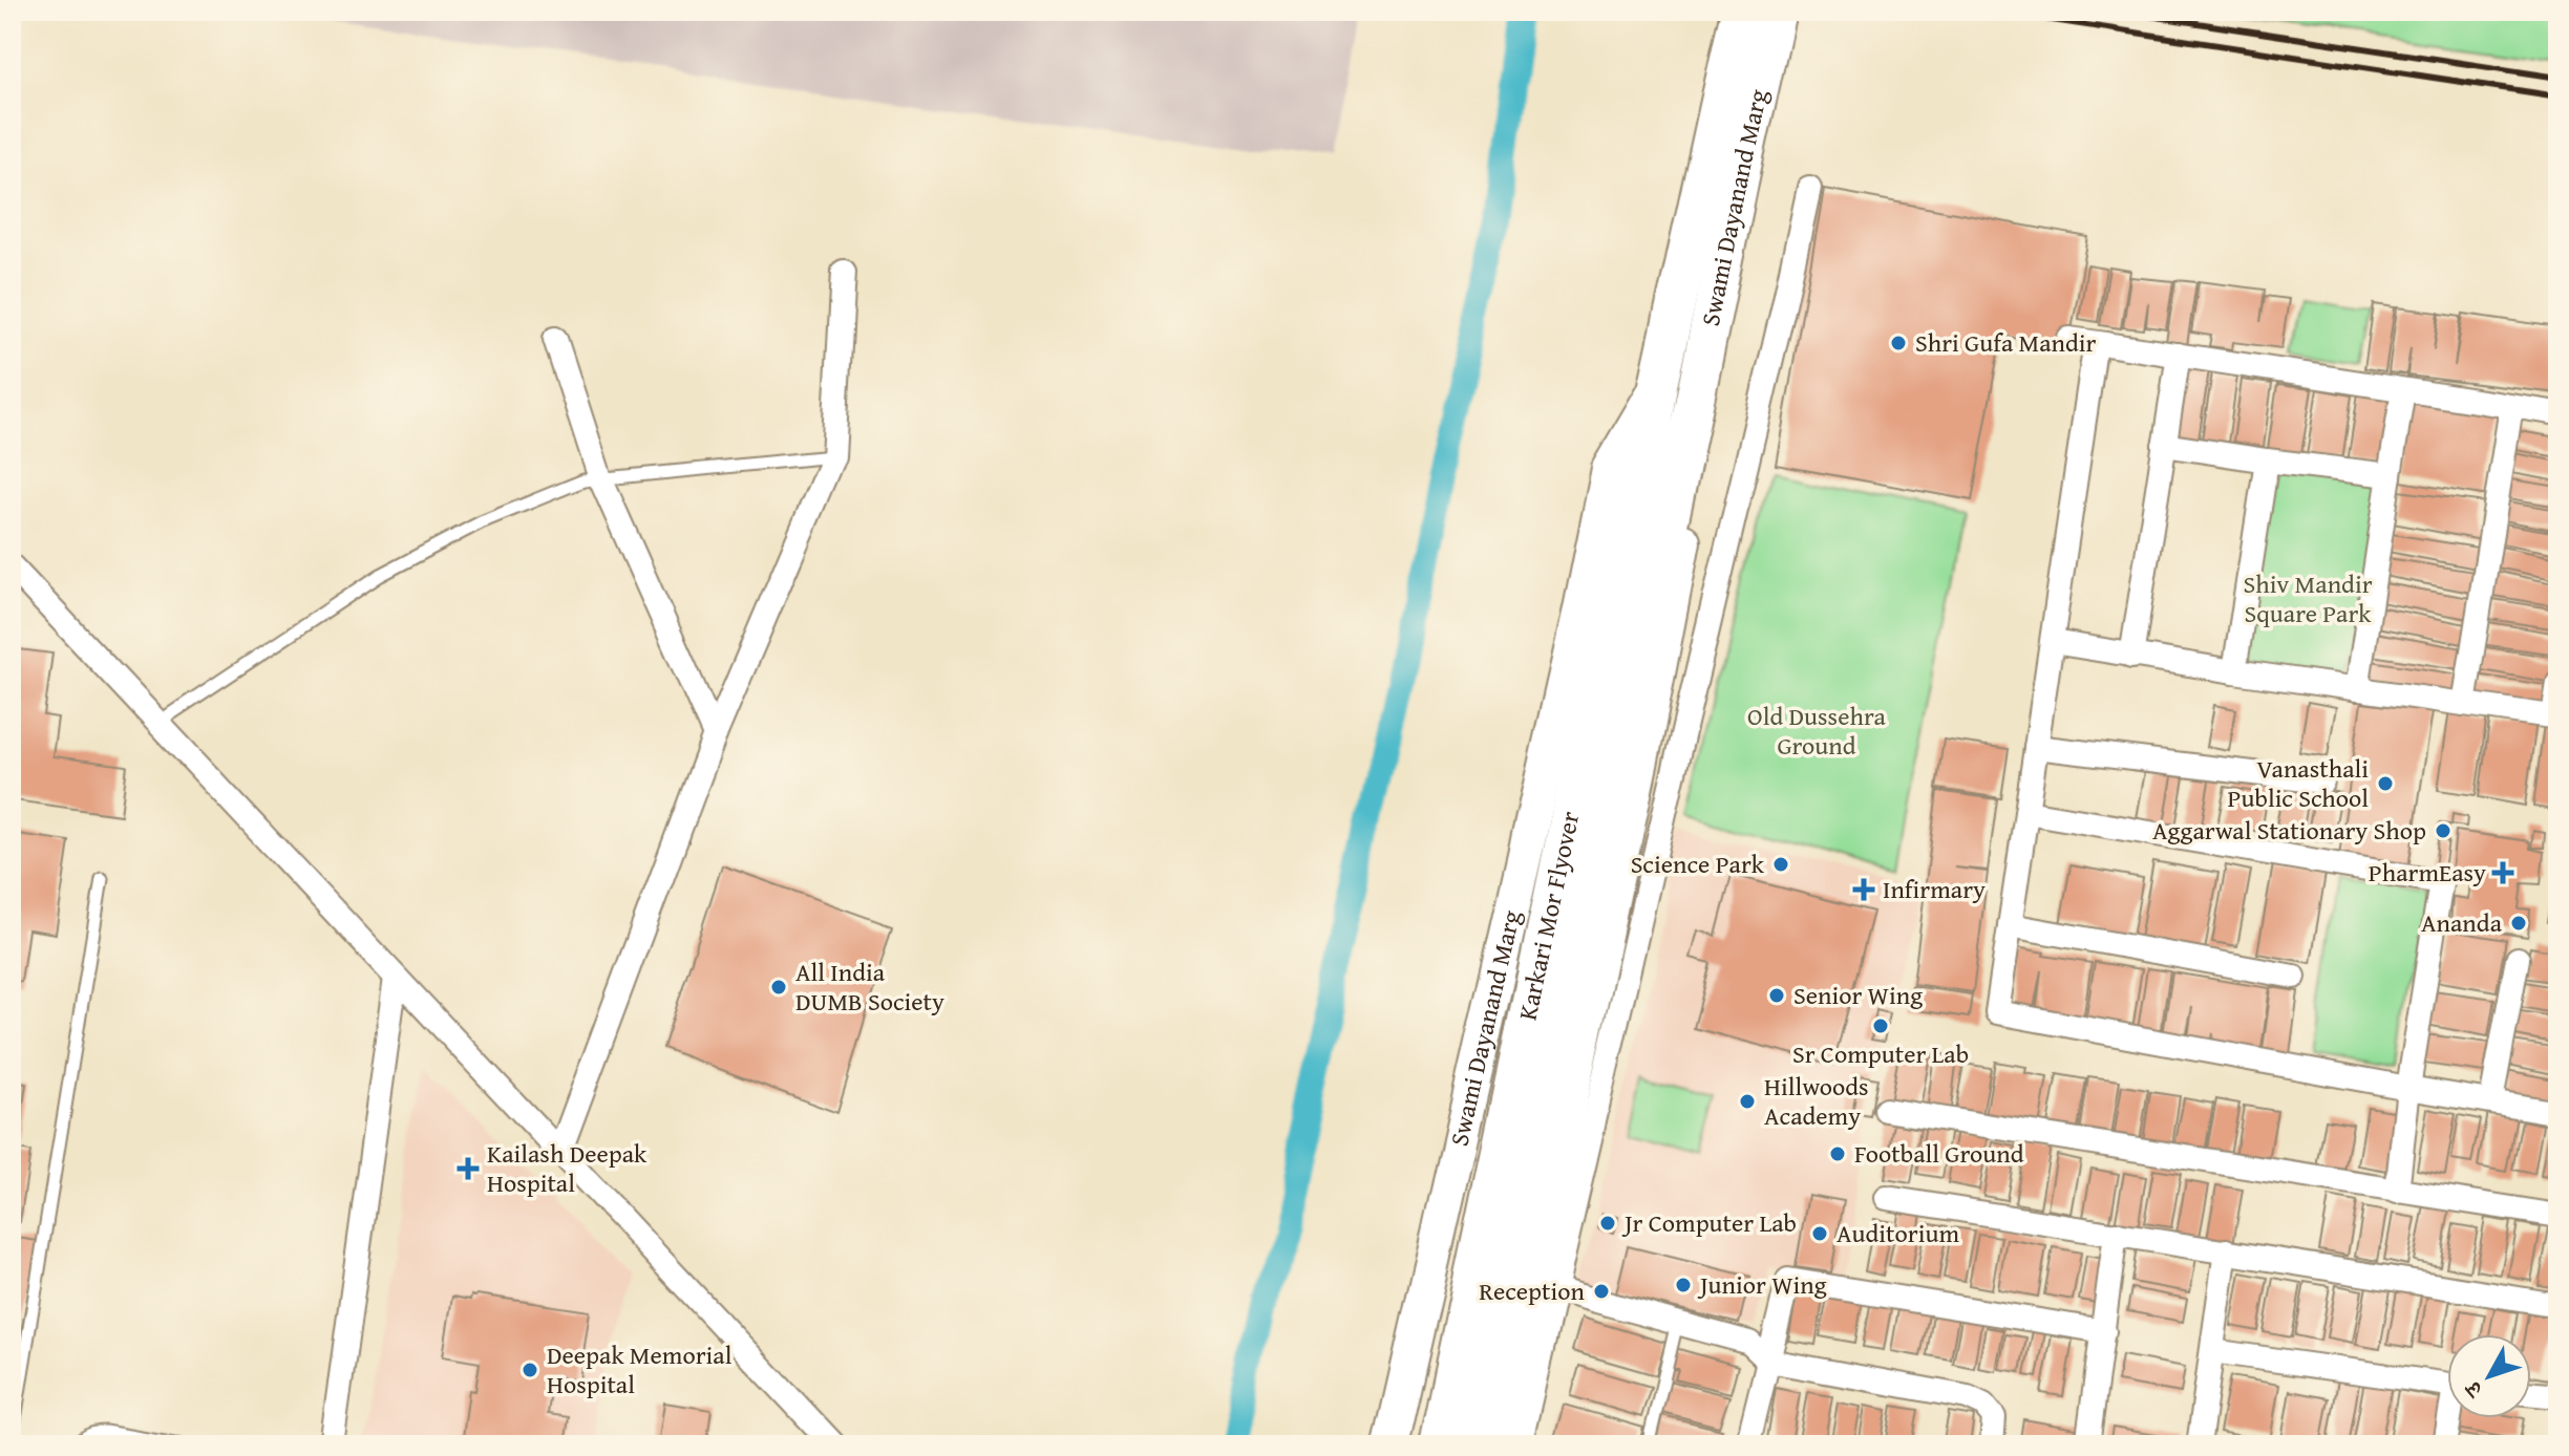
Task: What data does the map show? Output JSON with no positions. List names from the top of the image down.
{
  "streets": {
    "main road": ["Swami Dayanand Marg", "Karkari Mor Flyover"]
  },
  "crossings": [
    ["Swami Dayanand Marg", "Karkari Mor Flyover"]
  ],
  "parks": ["Shiv Mandir Square Park", "Old Dussehra Ground"],
  "places": {
    "other": [
      "Shri Gufa Mandir",
      "Vanasthali Public School",
      "Aggarwal Stationary Shop",
      "Science Park",
      "Ananda",
      "All India DUMB Society",
      "Senior Wing",
      "Sr Computer Lab",
      "Hillwoods Academy",
      "Football Ground",
      "Jr Computer Lab",
      "Auditorium",
      "Junior Wing",
      "Reception",
      "Deepak Memorial Hospital"
    ],
    "health": ["PharmEasy", "Infirmary", "Kailash Deepak Hospital"]
  },
  "north": "bottom left"
}
